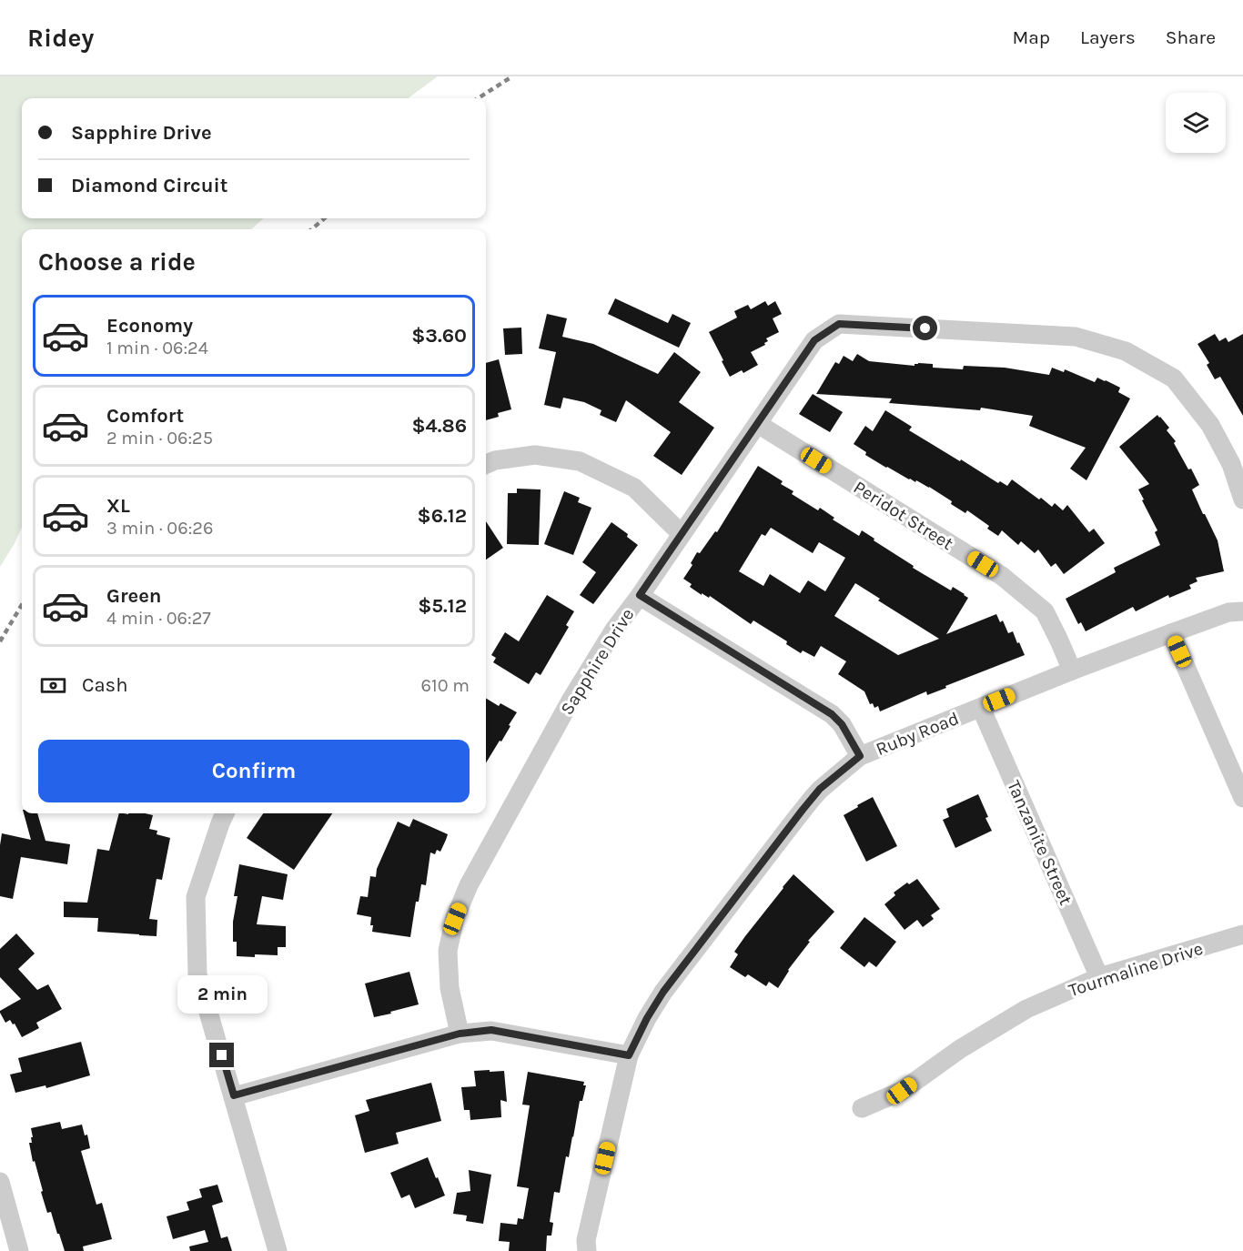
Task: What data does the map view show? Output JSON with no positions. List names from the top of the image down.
{
  "streets": {
    "street": [
      "Peridot Street",
      "Sapphire Drive",
      "Ruby Road",
      "Tanzanite Street",
      "Tourmaline Drive"
    ]
  },
  "crossings": [
    ["Peridot Street", "Sapphire Drive"],
    ["Peridot Street", "Ruby Road"],
    ["Ruby Road", "Tanzanite Street"],
    ["Tanzanite Street", "Tourmaline Drive"]
  ],
  "page": {
    "header": "Ridey",
    "nav": ["Map", "Layers", "Share"],
    "banner": ["Sapphire Drive", "Diamond Circuit"],
    "heading": "Choose a ride",
    "list": [
      {
        "name": "Economy",
        "note": "1 min · 06:24",
        "value": "$3.60"
      },
      {
        "name": "Comfort",
        "note": "2 min · 06:25",
        "value": "$4.86"
      },
      {
        "name": "XL",
        "note": "3 min · 06:26",
        "value": "$6.12"
      },
      {
        "name": "Green",
        "note": "4 min · 06:27",
        "value": "$5.12"
      }
    ],
    "pay": ["Cash", "610 m"],
    "buttons": "Confirm",
    "bubble": "2 min"
  }
}
